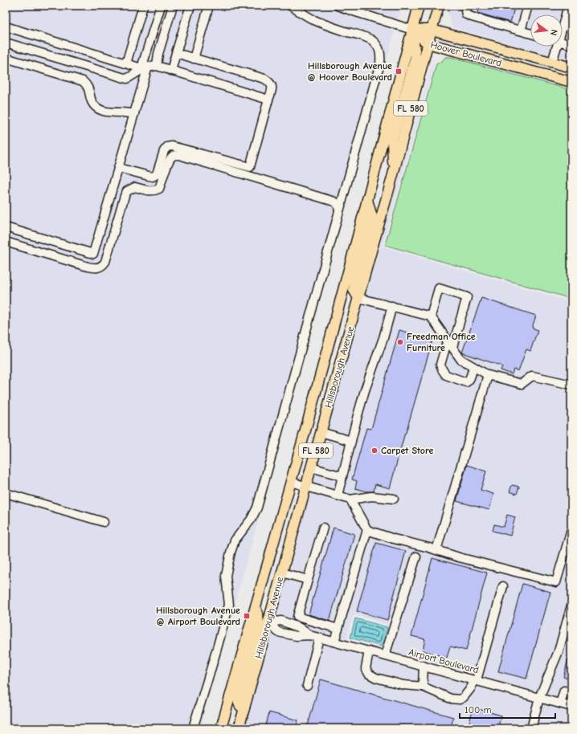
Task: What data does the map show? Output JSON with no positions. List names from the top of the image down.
{
  "streets": {
    "main road": ["Hoover Boulevard", "FL 580", "Hillsborough Avenue"],
    "street": ["Airport Boulevard"]
  },
  "crossings": [
    ["Hoover Boulevard", "Hillsborough Avenue"],
    ["Hillsborough Avenue", "Airport Boulevard"]
  ],
  "places": {
    "transit": ["Hillsborough Avenue @ Hoover Boulevard", "Hillsborough Avenue @ Airport Boulevard"],
    "other": ["Freedman Office Furniture", "Carpet Store"]
  },
  "scale_bar": "100 m",
  "north": "right"
}
